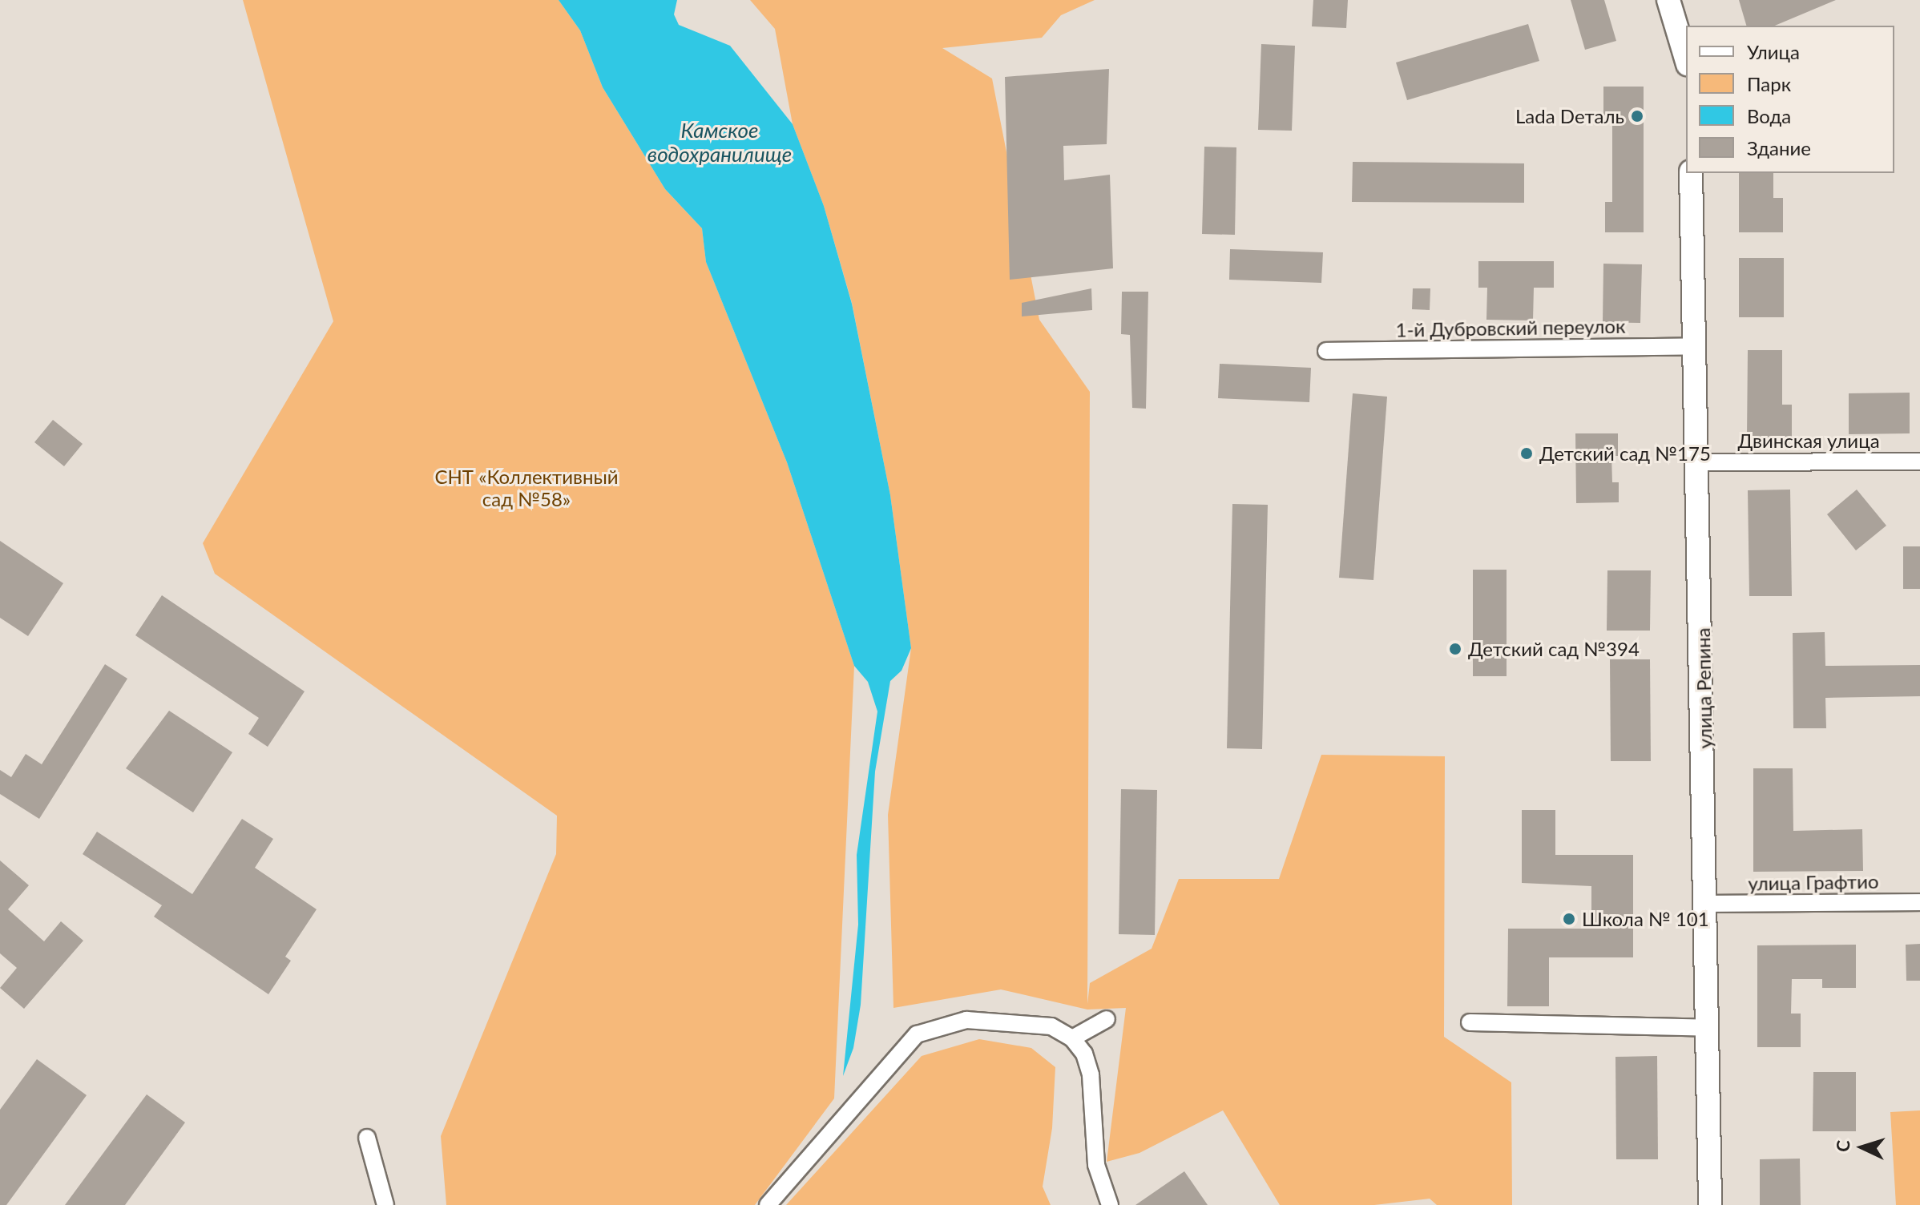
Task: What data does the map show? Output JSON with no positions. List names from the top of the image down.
{
  "streets": {
    "main road": ["улица Репина"],
    "street": ["1-й Дубровский переулок", "Двинская улица", "улица Графтио"]
  },
  "crossings": [
    ["1-й Дубровский переулок", "улица Репина"],
    ["Двинская улица", "улица Репина"],
    ["улица Репина", "улица Графтио"]
  ],
  "water": ["Камское водохранилище"],
  "parks": ["СНТ «Коллективный сад №58»"],
  "places": [
    "Lada Dеталь",
    "Детский сад №175",
    "Детский сад №394",
    "Школа № 101"
  ],
  "legend": [
    "Улица",
    "Парк",
    "Вода",
    "Здание"
  ],
  "north": "left"
}
